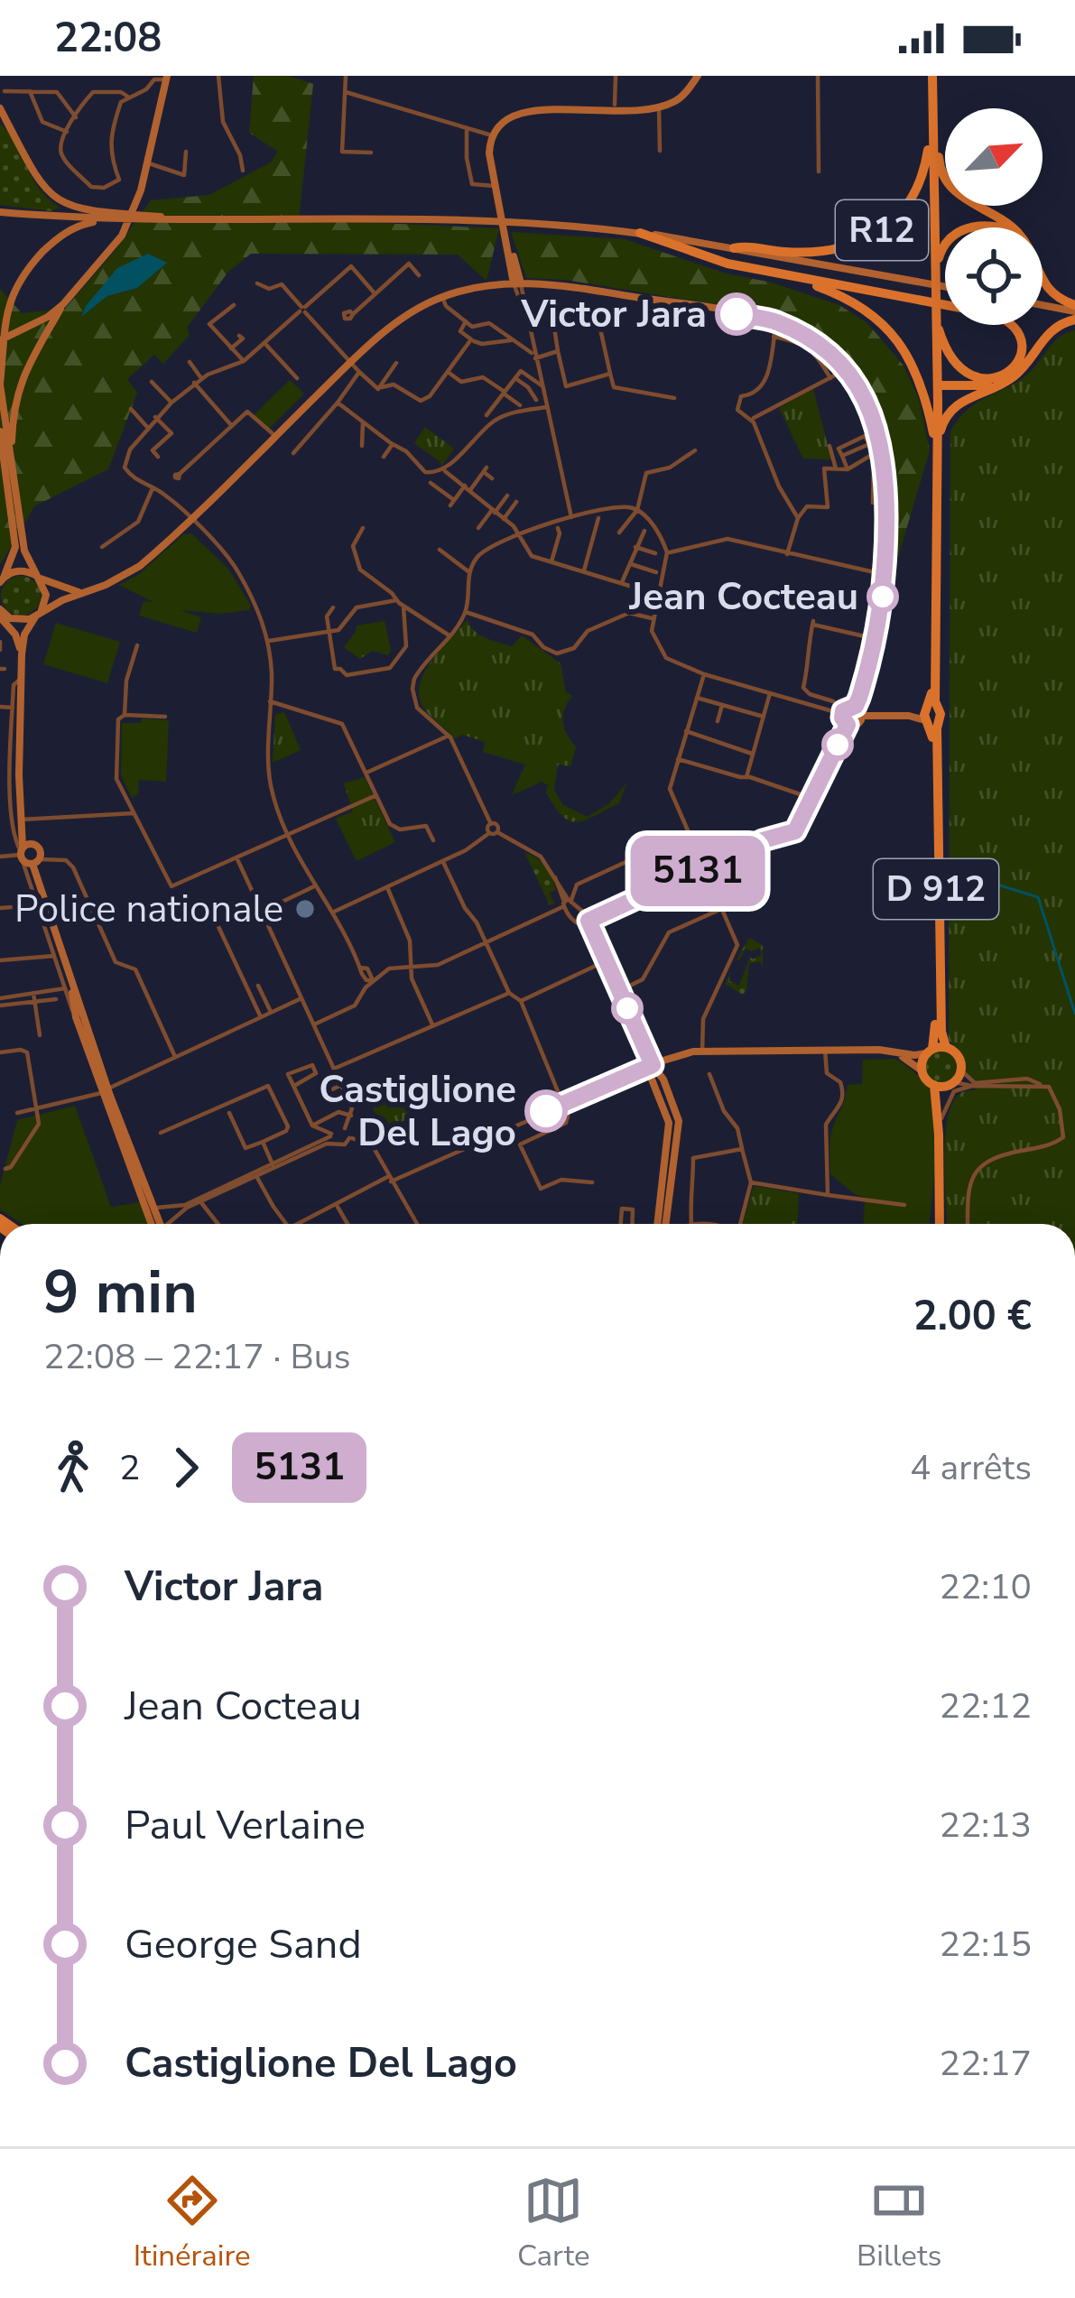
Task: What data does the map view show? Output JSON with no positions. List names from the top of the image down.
{
  "streets": {
    "main road": ["R12", "D 912"]
  },
  "crossings": [
    ["R12", "D 912"]
  ],
  "places": [
    "Victor Jara",
    "Jean Cocteau",
    "Police nationale",
    "Castiglione Del Lago"
  ],
  "lines": ["bus line 5131"],
  "north": "top right",
  "page": {
    "status": "22:08",
    "on_map": "5131",
    "heading": ["9 min", "22:08 – 22:17 · Bus", "2.00 €"],
    "legs": ["2", "5131", "4 arrêts"],
    "list": [
      {
        "name": "Victor Jara",
        "value": "22:10"
      },
      {
        "name": "Jean Cocteau",
        "value": "22:12"
      },
      {
        "name": "Paul Verlaine",
        "value": "22:13"
      },
      {
        "name": "George Sand",
        "value": "22:15"
      },
      {
        "name": "Castiglione Del Lago",
        "value": "22:17"
      }
    ],
    "tabs": ["Itinéraire", "Carte", "Billets"]
  }
}
